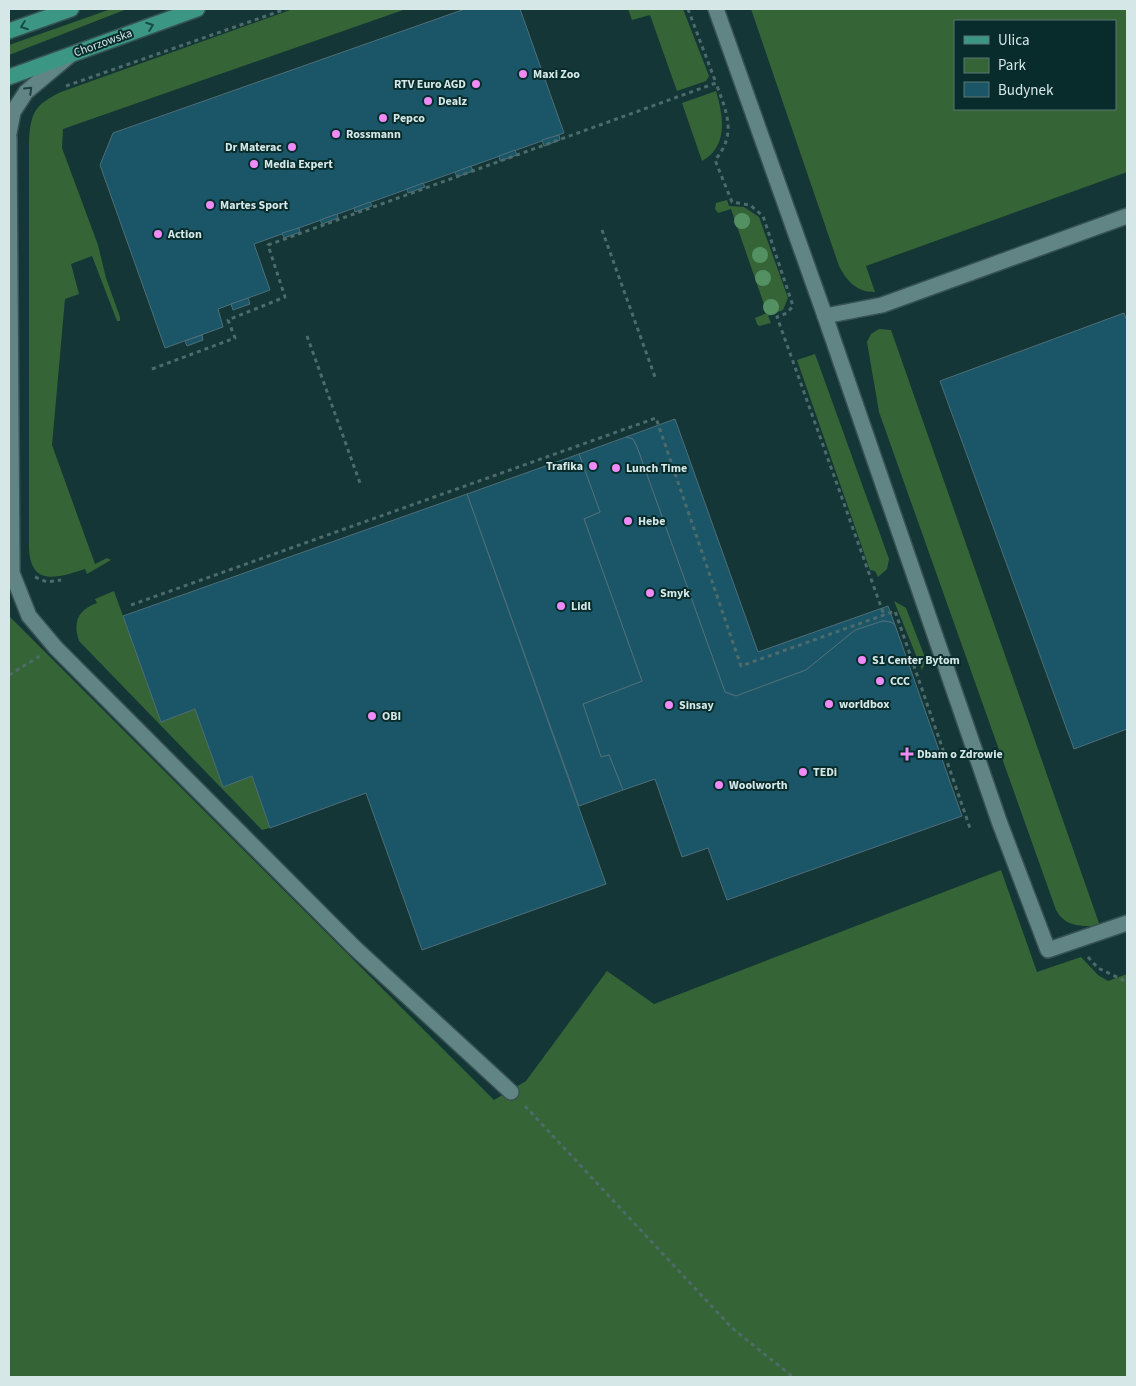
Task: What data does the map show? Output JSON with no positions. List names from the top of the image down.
{
  "streets": {
    "main road": ["Chorzowska"]
  },
  "one_way": ["Chorzowska"],
  "places": {
    "other": [
      "Maxi Zoo",
      "RTV Euro AGD",
      "Dealz",
      "Pepco",
      "Rossmann",
      "Dr Materac",
      "Media Expert",
      "Martes Sport",
      "Action",
      "Trafika",
      "Lunch Time",
      "Hebe",
      "Smyk",
      "Lidl",
      "S1 Center Bytom",
      "CCC",
      "worldbox",
      "Sinsay",
      "OBI",
      "TEDi",
      "Woolworth"
    ],
    "health": ["Dbam o Zdrowie"]
  },
  "legend": ["Ulica", "Park", "Budynek"]
}
